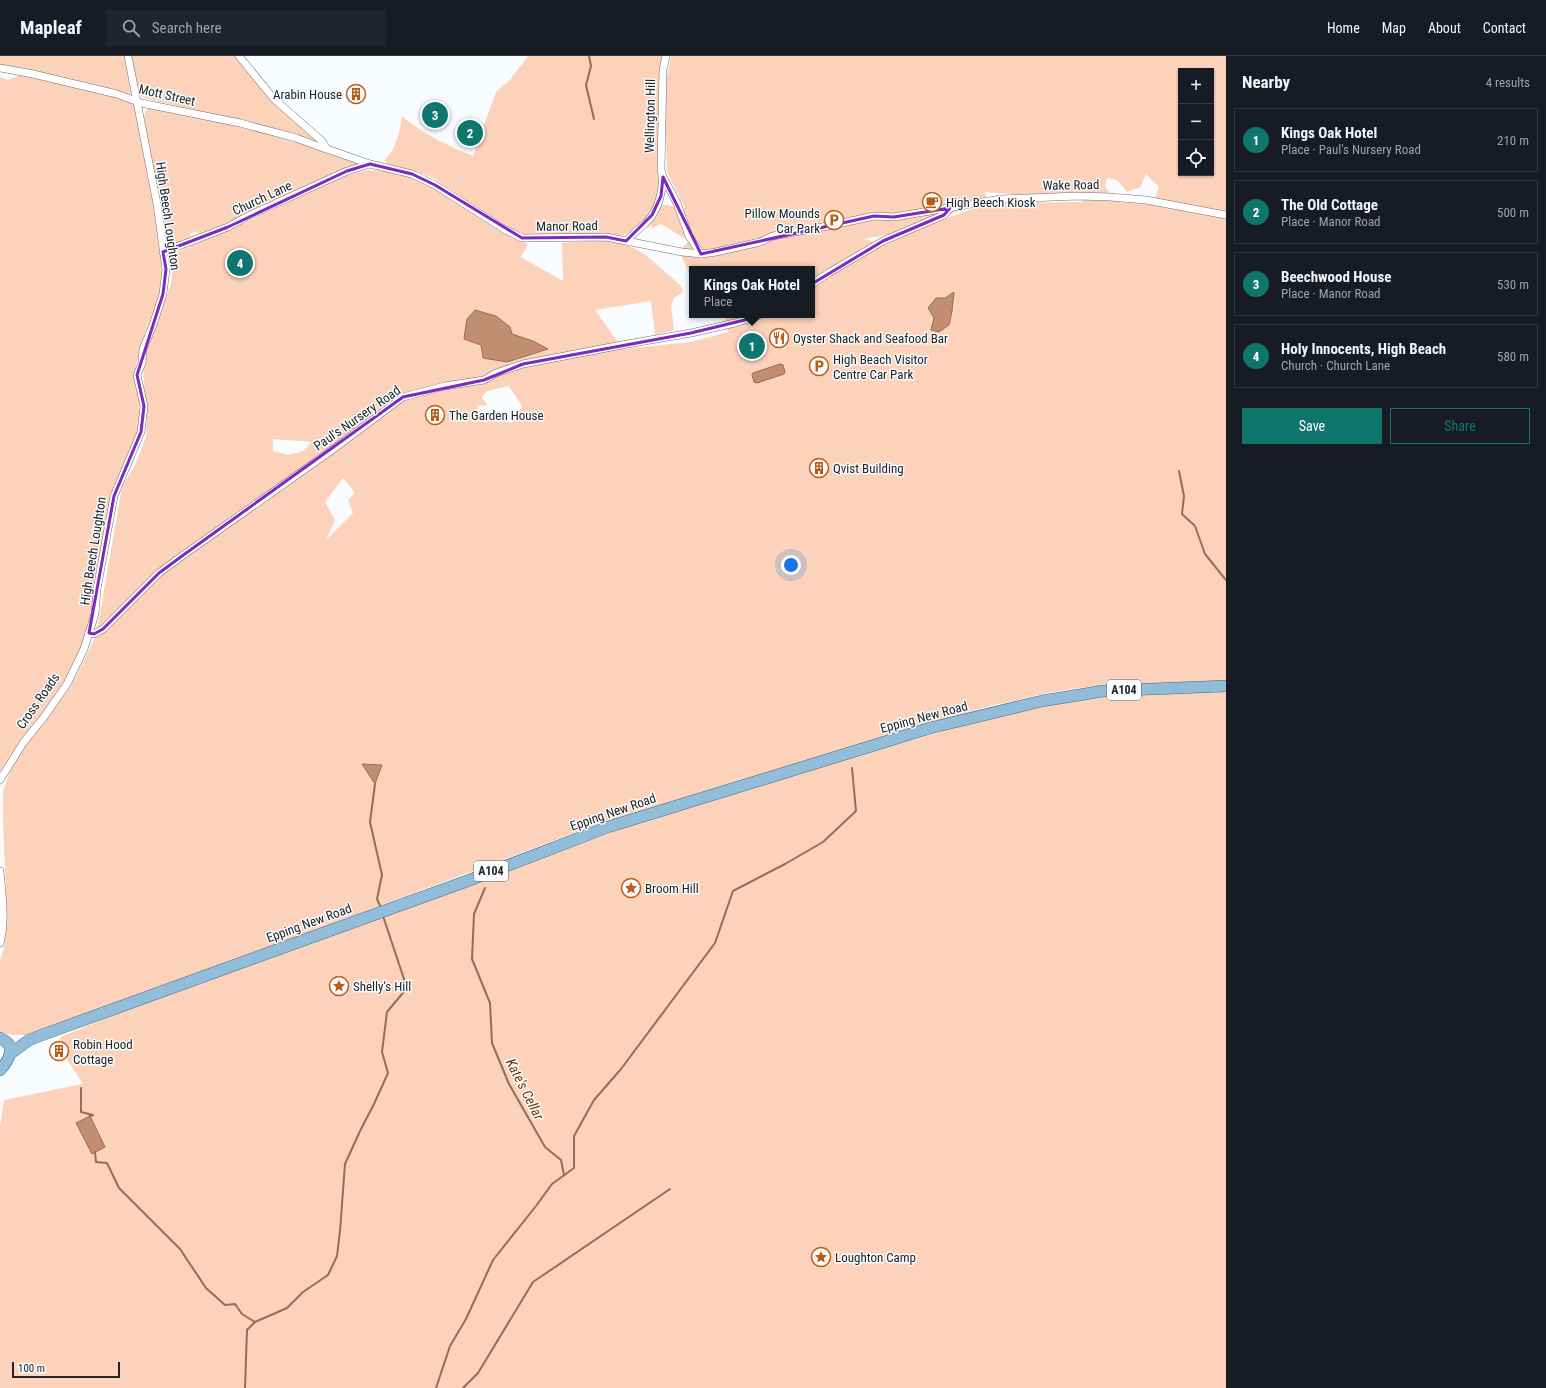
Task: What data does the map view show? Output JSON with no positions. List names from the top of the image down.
{
  "streets": {
    "main road": ["A104", "Epping New Road"],
    "street": [
      "Mott Street",
      "Wellington Hill",
      "Wake Road",
      "Church Lane",
      "High Beech Loughton",
      "Manor Road",
      "Paul's Nursery Road",
      "Cross Roads"
    ]
  },
  "crossings": [
    ["Mott Street", "High Beech Loughton"],
    ["Mott Street", "Manor Road"],
    ["Wellington Hill", "Manor Road"],
    ["Wake Road", "Manor Road"],
    ["Church Lane", "High Beech Loughton"],
    ["Church Lane", "Manor Road"],
    ["High Beech Loughton", "Paul's Nursery Road"],
    ["High Beech Loughton", "Cross Roads"],
    ["Paul's Nursery Road", "Cross Roads"],
    ["A104", "Epping New Road"]
  ],
  "water": ["Kate's Cellar"],
  "places": {
    "building": [
      "Arabin House",
      "The Garden House",
      "Qvist Building",
      "Robin Hood Cottage"
    ],
    "cafe": ["High Beech Kiosk"],
    "parking": ["Pillow Mounds Car Park", "High Beach Visitor Centre Car Park"],
    "restaurant": ["Oyster Shack and Seafood Bar"],
    "place": ["Broom Hill", "Shelly's Hill", "Loughton Camp"]
  },
  "scale_bar": "100 m",
  "page": {
    "header": "Mapleaf",
    "search": "Search here",
    "nav": [
      "Home",
      "Map",
      "About",
      "Contact"
    ],
    "heading": ["Nearby", "4 results"],
    "map_buttons": ["+", "−"],
    "pins": [
      "3",
      "2",
      "4",
      "1"
    ],
    "list": [
      {
        "mark": "1",
        "name": "Kings Oak Hotel",
        "note": "Place · Paul's Nursery Road",
        "value": "210 m"
      },
      {
        "mark": "2",
        "name": "The Old Cottage",
        "note": "Place · Manor Road",
        "value": "500 m"
      },
      {
        "mark": "3",
        "name": "Beechwood House",
        "note": "Place · Manor Road",
        "value": "530 m"
      },
      {
        "mark": "4",
        "name": "Holy Innocents, High Beach",
        "note": "Church · Church Lane",
        "value": "580 m"
      }
    ],
    "popup": ["Kings Oak Hotel", "Place"],
    "buttons": ["Save", "Share"],
    "scale": "100 m"
  }
}
